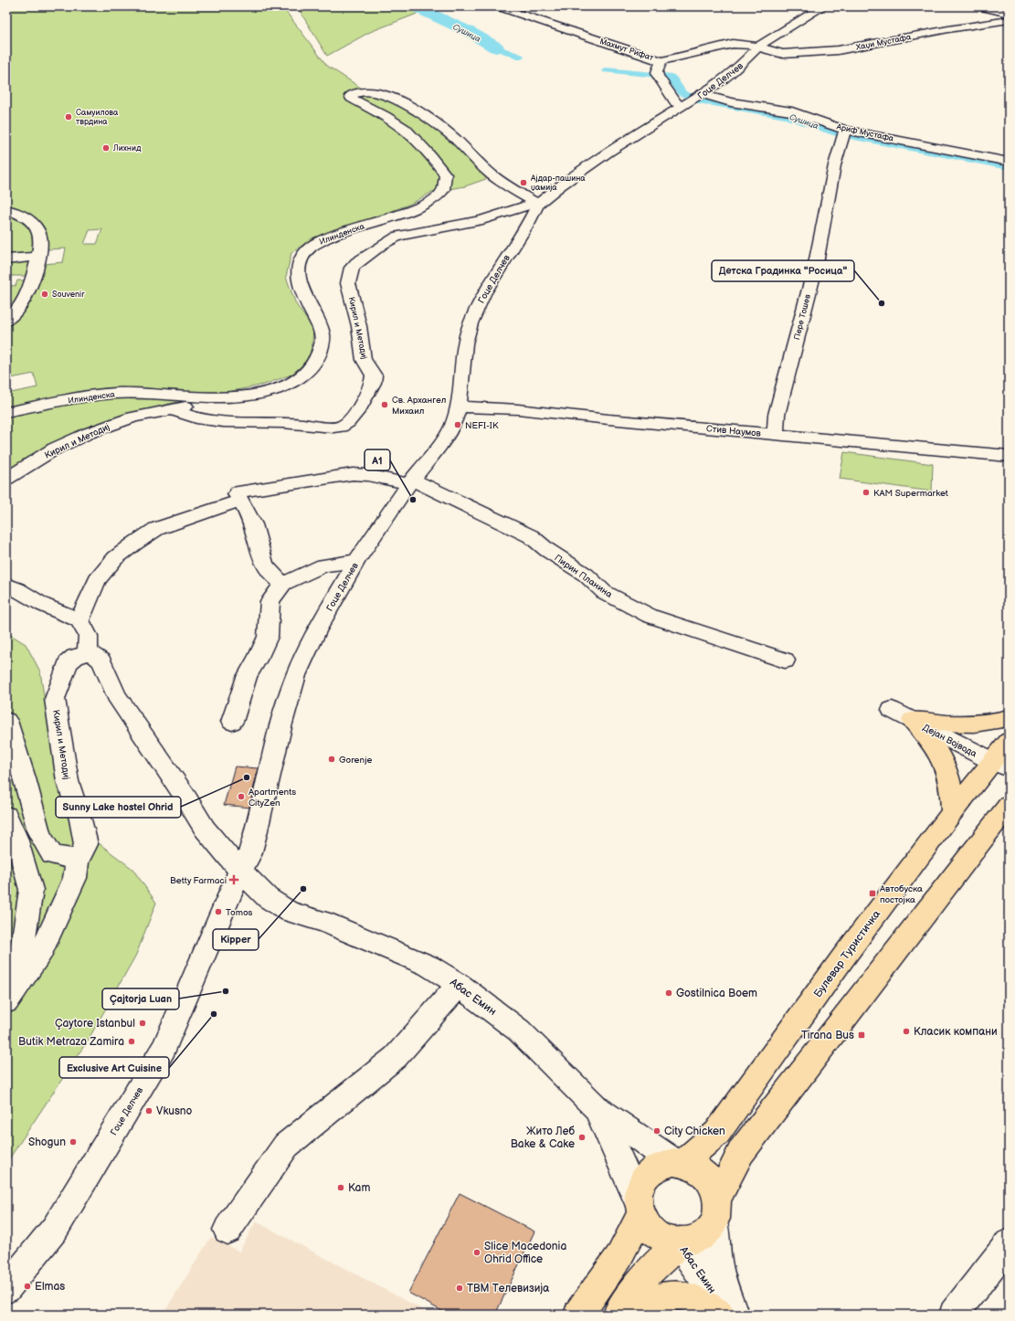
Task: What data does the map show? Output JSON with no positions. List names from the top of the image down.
{
  "streets": {
    "main road": ["Булевар Туристичка"],
    "street": [
      "Хаџи Мустафа",
      "Махмут Рифат",
      "Гоце Делчев",
      "Ариф Мустафа",
      "Илинденска",
      "Пере Тошев",
      "Кирил и Методиј",
      "Стив Наумов",
      "Пирин Планина",
      "Дејан Војвода",
      "Абас Емин"
    ]
  },
  "crossings": [
    ["Хаџи Мустафа", "Махмут Рифат"],
    ["Хаџи Мустафа", "Гоце Делчев"],
    ["Махмут Рифат", "Гоце Делчев"],
    ["Гоце Делчев", "Ариф Мустафа"],
    ["Гоце Делчев", "Илинденска"],
    ["Гоце Делчев", "Кирил и Методиј"],
    ["Гоце Делчев", "Стив Наумов"],
    ["Гоце Делчев", "Пирин Планина"],
    ["Гоце Делчев", "Абас Емин"],
    ["Ариф Мустафа", "Пере Тошев"],
    ["Илинденска", "Кирил и Методиј"],
    ["Пере Тошев", "Стив Наумов"],
    ["Дејан Војвода", "Булевар Туристичка"],
    ["Булевар Туристичка", "Абас Емин"]
  ],
  "water": ["Сушица"],
  "places": {
    "other": [
      "Самуилова тврдина",
      "Лихнид",
      "Ајдар-пашина џамија",
      "Souvenir",
      "Детска Градинка \"Росица\"",
      "Св. Архангел Михаил",
      "NEFI-IK",
      "KAM Supermarket",
      "A1",
      "Gorenje",
      "Sunny Lake hostel Ohrid",
      "Apartments CityZen",
      "Kipper",
      "Tomos",
      "Çajtorja Luan",
      "Gostilnica Boem",
      "Exclusive Art Cuisine",
      "Çaytore Istanbul",
      "Класик компани",
      "Butik Metraza Zamira",
      "Vkusno",
      "City Chicken",
      "Жито Леб Bake & Cake",
      "Shogun",
      "Kam",
      "Slice Macedonia Ohrid Office",
      "Elmas",
      "ТВМ Телевизија"
    ],
    "health": ["Betty Farmaci"],
    "transit": ["Автобуска постојка", "Tirana Bus"]
  }
}
